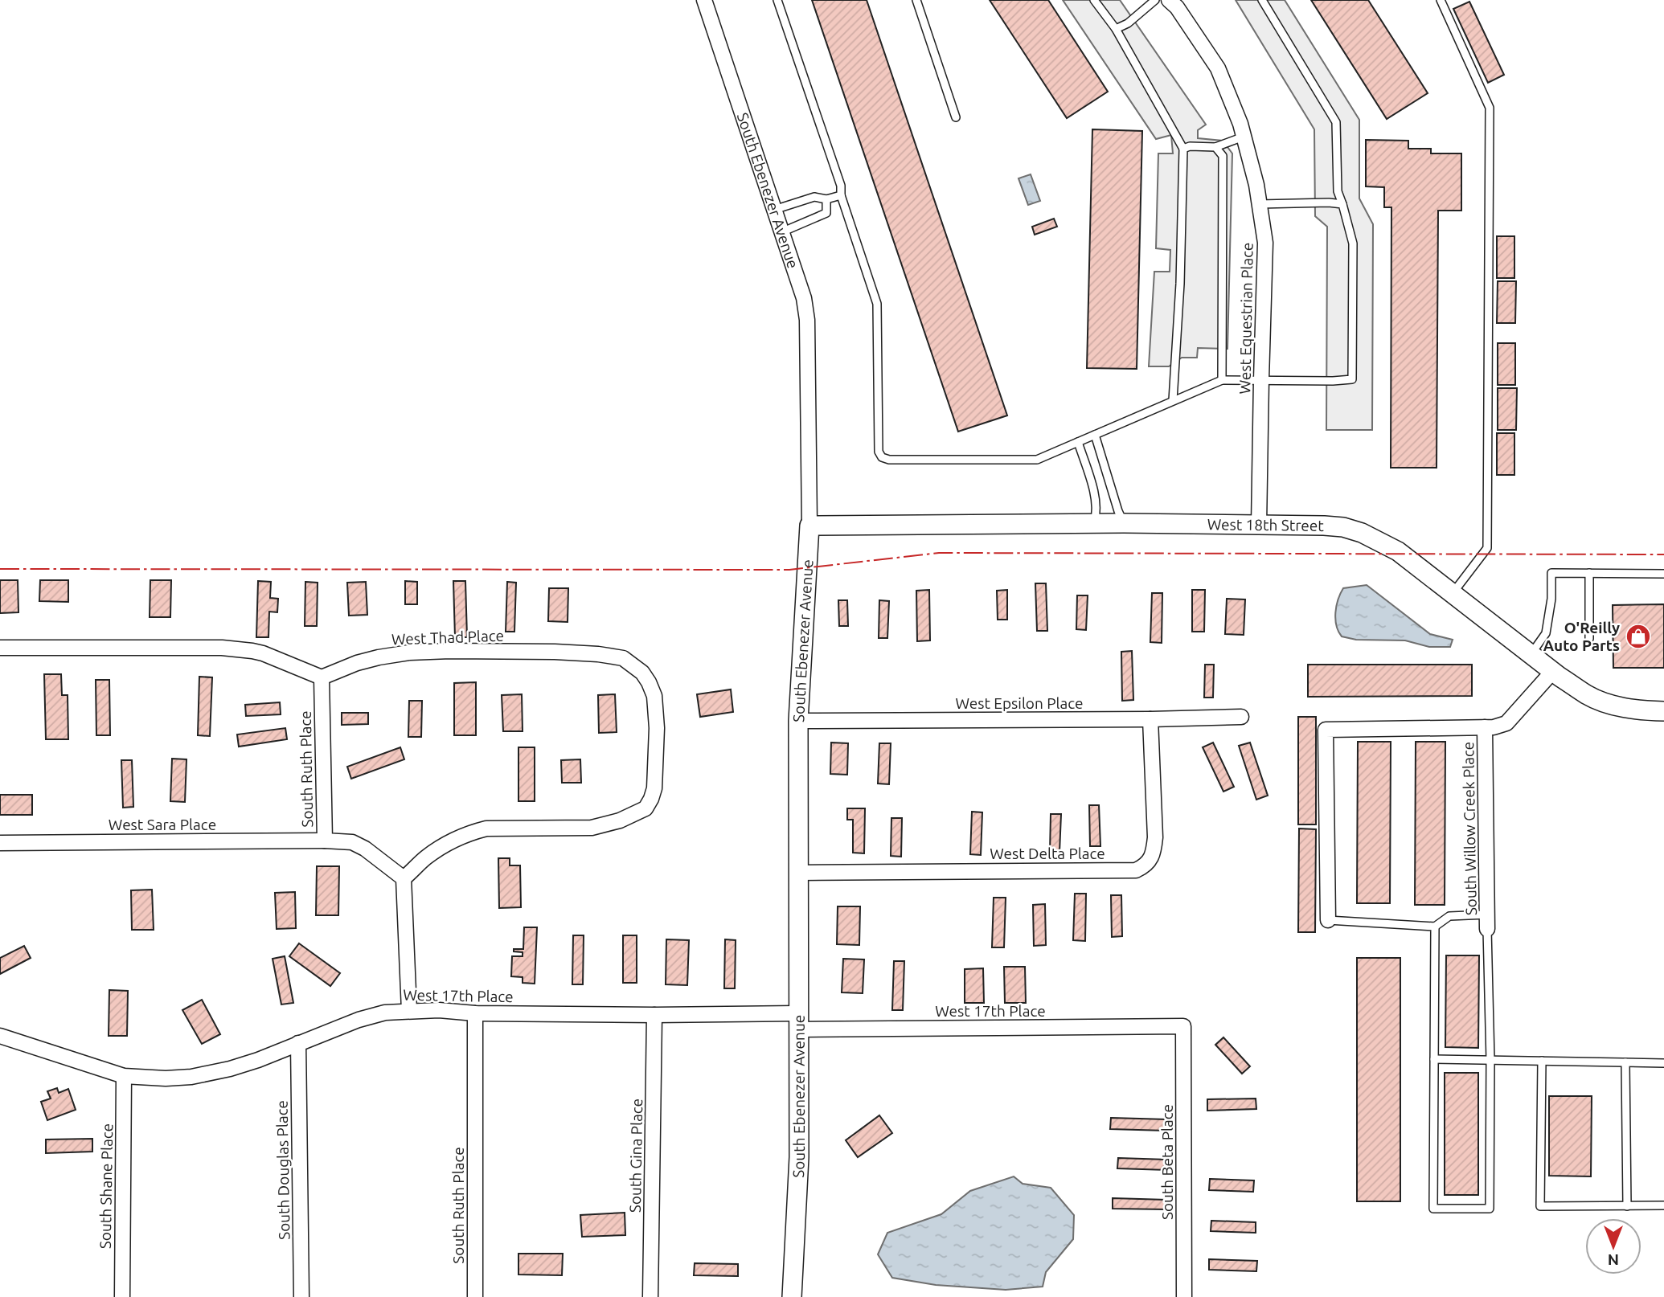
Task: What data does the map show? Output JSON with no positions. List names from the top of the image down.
{
  "streets": {
    "street": [
      "South Ebenezer Avenue",
      "West Equestrian Place",
      "West 18th Street",
      "West Thad Place",
      "West Epsilon Place",
      "South Ruth Place",
      "West Sara Place",
      "South Willow Creek Place",
      "West Delta Place",
      "West 17th Place",
      "South Gina Place",
      "South Beta Place",
      "South Douglas Place",
      "South Shane Place"
    ]
  },
  "crossings": [
    ["South Ebenezer Avenue", "West 18th Street"],
    ["South Ebenezer Avenue", "West Epsilon Place"],
    ["South Ebenezer Avenue", "West Delta Place"],
    ["South Ebenezer Avenue", "West 17th Place"],
    ["West Equestrian Place", "West 18th Street"],
    ["West Thad Place", "South Ruth Place"],
    ["West Epsilon Place", "West Delta Place"],
    ["South Ruth Place", "West Sara Place"],
    ["South Ruth Place", "West 17th Place"],
    ["West 17th Place", "South Gina Place"],
    ["West 17th Place", "South Beta Place"],
    ["West 17th Place", "South Douglas Place"],
    ["West 17th Place", "South Shane Place"]
  ],
  "places": {
    "shop": ["O'Reilly Auto Parts"]
  },
  "north": "bottom"
}
